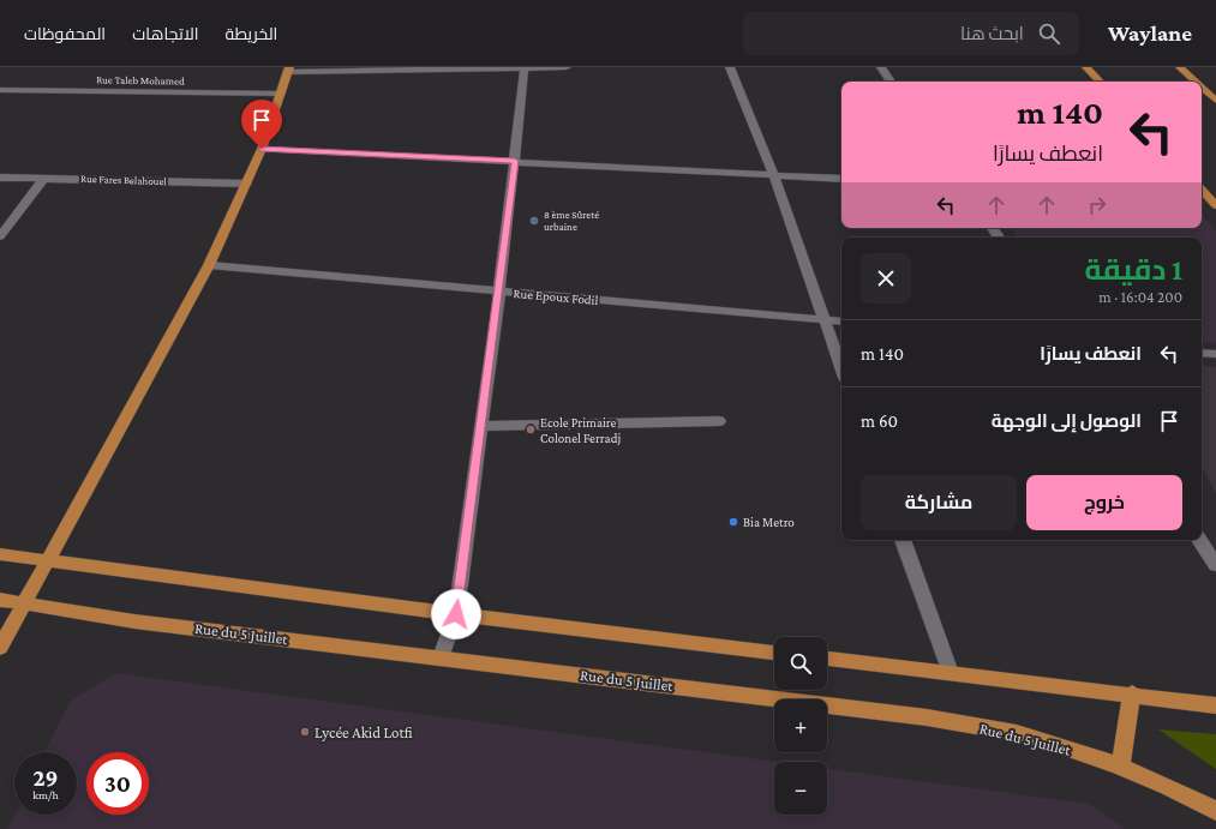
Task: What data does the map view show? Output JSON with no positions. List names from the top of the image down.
{
  "streets": {
    "main road": ["Rue du 5 Juillet"],
    "street": ["Rue Taleb Mohamed", "Rue Fares Belahouel", "Rue Epoux Fodil"]
  },
  "places": [
    "8 ème Sûreté urbaine",
    "Ecole Primaire Colonel Ferradj",
    "Bia Metro",
    "Lycée Akid Lotfi"
  ],
  "page": {
    "header": "Waylane",
    "search": "ابحث هنا",
    "nav": ["الخريطة", "الاتجاهات", "المحفوظات"],
    "turn": ["140 m", "انعطف يسارًا"],
    "heading": ["1 دقيقة", "200 m · 16:04"],
    "list": [
      {
        "name": "انعطف يسارًا",
        "value": "140 m"
      },
      {
        "name": "الوصول إلى الوجهة",
        "value": "60 m"
      }
    ],
    "buttons": ["خروج", "مشاركة"],
    "map_buttons": ["+", "−"],
    "speed": "29 km/h",
    "limit": "30"
  }
}
